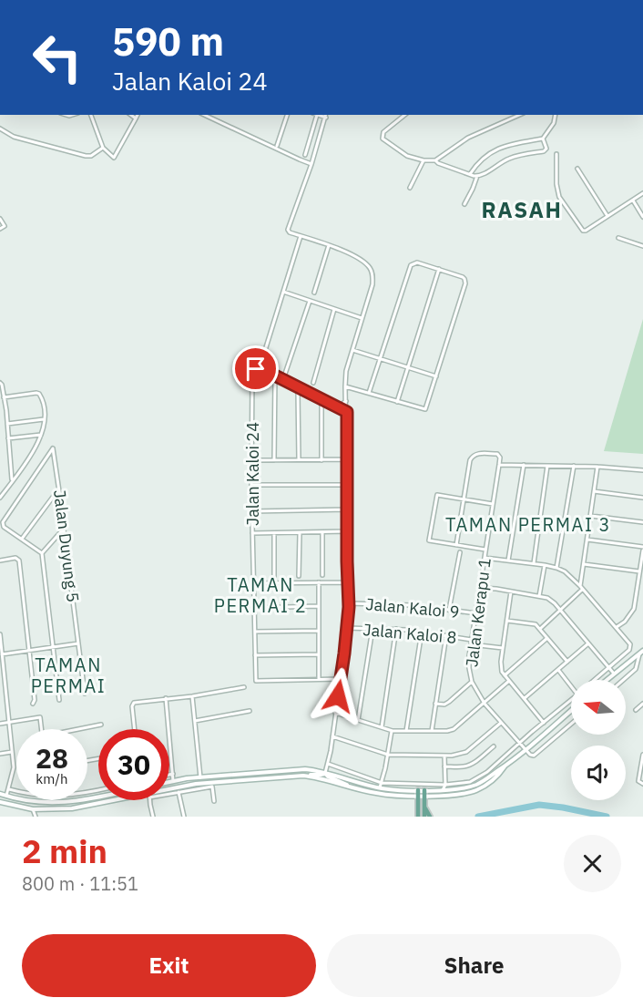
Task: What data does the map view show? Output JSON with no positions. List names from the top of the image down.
{
  "streets": {
    "street": [
      "Jalan Kaloi 24",
      "Jalan Duyung 5",
      "Jalan Kaloi 9",
      "Jalan Kerapu 1",
      "Jalan Kaloi 8"
    ]
  },
  "crossings": [
    ["Jalan Kaloi 9", "Jalan Kerapu 1"],
    ["Jalan Kerapu 1", "Jalan Kaloi 8"]
  ],
  "districts": [
    "RASAH",
    "TAMAN PERMAI 3",
    "TAMAN PERMAI 2",
    "TAMAN PERMAI"
  ],
  "north": "left",
  "page": {
    "turn": ["590 m", "Jalan Kaloi 24"],
    "speed": "28 km/h",
    "limit": "30",
    "heading": ["2 min", "800 m · 11:51"],
    "buttons": ["Exit", "Share"]
  }
}
